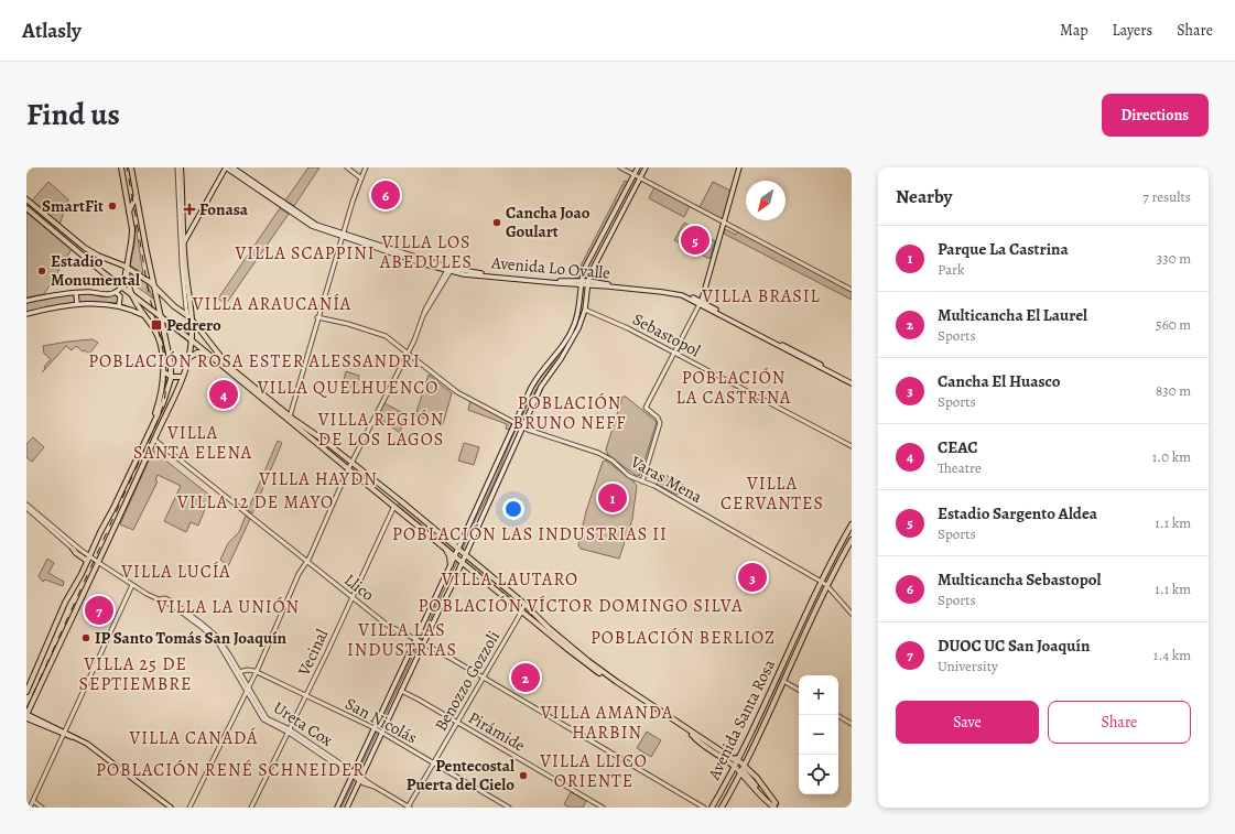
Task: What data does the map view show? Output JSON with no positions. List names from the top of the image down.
{
  "streets": {
    "main road": ["Avenida Lo Ovalle", "Avenida Santa Rosa"],
    "street": [
      "Sebastopol",
      "Varas Mena",
      "Llico",
      "Vecinal",
      "Benozzo Gozzoli",
      "San Nicolás",
      "Ureta Cox",
      "Pirámide"
    ]
  },
  "crossings": [
    ["Varas Mena", "Avenida Santa Rosa"],
    ["Llico", "Vecinal"],
    ["Llico", "Benozzo Gozzoli"],
    ["Vecinal", "San Nicolás"],
    ["Vecinal", "Ureta Cox"],
    ["Benozzo Gozzoli", "San Nicolás"],
    ["Benozzo Gozzoli", "Ureta Cox"],
    ["Benozzo Gozzoli", "Pirámide"],
    ["San Nicolás", "Ureta Cox"]
  ],
  "districts": [
    "VILLA LOS ABEDULES",
    "VILLA SCAPPINI",
    "VILLA BRASIL",
    "VILLA ARAUCANÍA",
    "POBLACIÓN ROSA ESTER ALESSANDRI",
    "POBLACIÓN LA CASTRINA",
    "VILLA QUELHUENCO",
    "POBLACIÓN BRUNO NEFF",
    "VILLA REGIÓN DE LOS LAGOS",
    "VILLA SANTA ELENA",
    "VILLA HAYDN",
    "VILLA CERVANTES",
    "VILLA 12 DE MAYO",
    "POBLACIÓN LAS INDUSTRIAS II",
    "VILLA LUCÍA",
    "VILLA LAUTARO",
    "POBLACIÓN VÍCTOR DOMINGO SILVA",
    "VILLA LA UNIÓN",
    "VILLA LAS INDUSTRIAS",
    "POBLACIÓN BERLIOZ",
    "VILLA 25 DE SEPTIEMBRE",
    "VILLA AMANDA HARBIN",
    "VILLA CANADÁ",
    "VILLA LLICO ORIENTE",
    "POBLACIÓN RENÉ SCHNEIDER"
  ],
  "places": {
    "other": [
      "SmartFit",
      "Cancha Joao Goulart",
      "Estadio Monumental",
      "IP Santo Tomás San Joaquín",
      "Pentecostal Puerta del Cielo"
    ],
    "health": ["Fonasa"],
    "transit": ["Pedrero"]
  },
  "north": "bottom left",
  "page": {
    "header": "Atlasly",
    "nav": ["Map", "Layers", "Share"],
    "title": "Find us",
    "buttons": [
      "Directions",
      ["Save", "Share"]
    ],
    "heading": ["Nearby", "7 results"],
    "pins": [
      "6",
      "5",
      "4",
      "1",
      "3",
      "7",
      "2"
    ],
    "list": [
      {
        "mark": "1",
        "name": "Parque La Castrina",
        "note": "Park",
        "value": "330 m"
      },
      {
        "mark": "2",
        "name": "Multicancha El Laurel",
        "note": "Sports",
        "value": "560 m"
      },
      {
        "mark": "3",
        "name": "Cancha El Huasco",
        "note": "Sports",
        "value": "830 m"
      },
      {
        "mark": "4",
        "name": "CEAC",
        "note": "Theatre",
        "value": "1.0 km"
      },
      {
        "mark": "5",
        "name": "Estadio Sargento Aldea",
        "note": "Sports",
        "value": "1.1 km"
      },
      {
        "mark": "6",
        "name": "Multicancha Sebastopol",
        "note": "Sports",
        "value": "1.1 km"
      },
      {
        "mark": "7",
        "name": "DUOC UC San Joaquín",
        "note": "University",
        "value": "1.4 km"
      }
    ],
    "map_buttons": ["+", "−"]
  }
}
